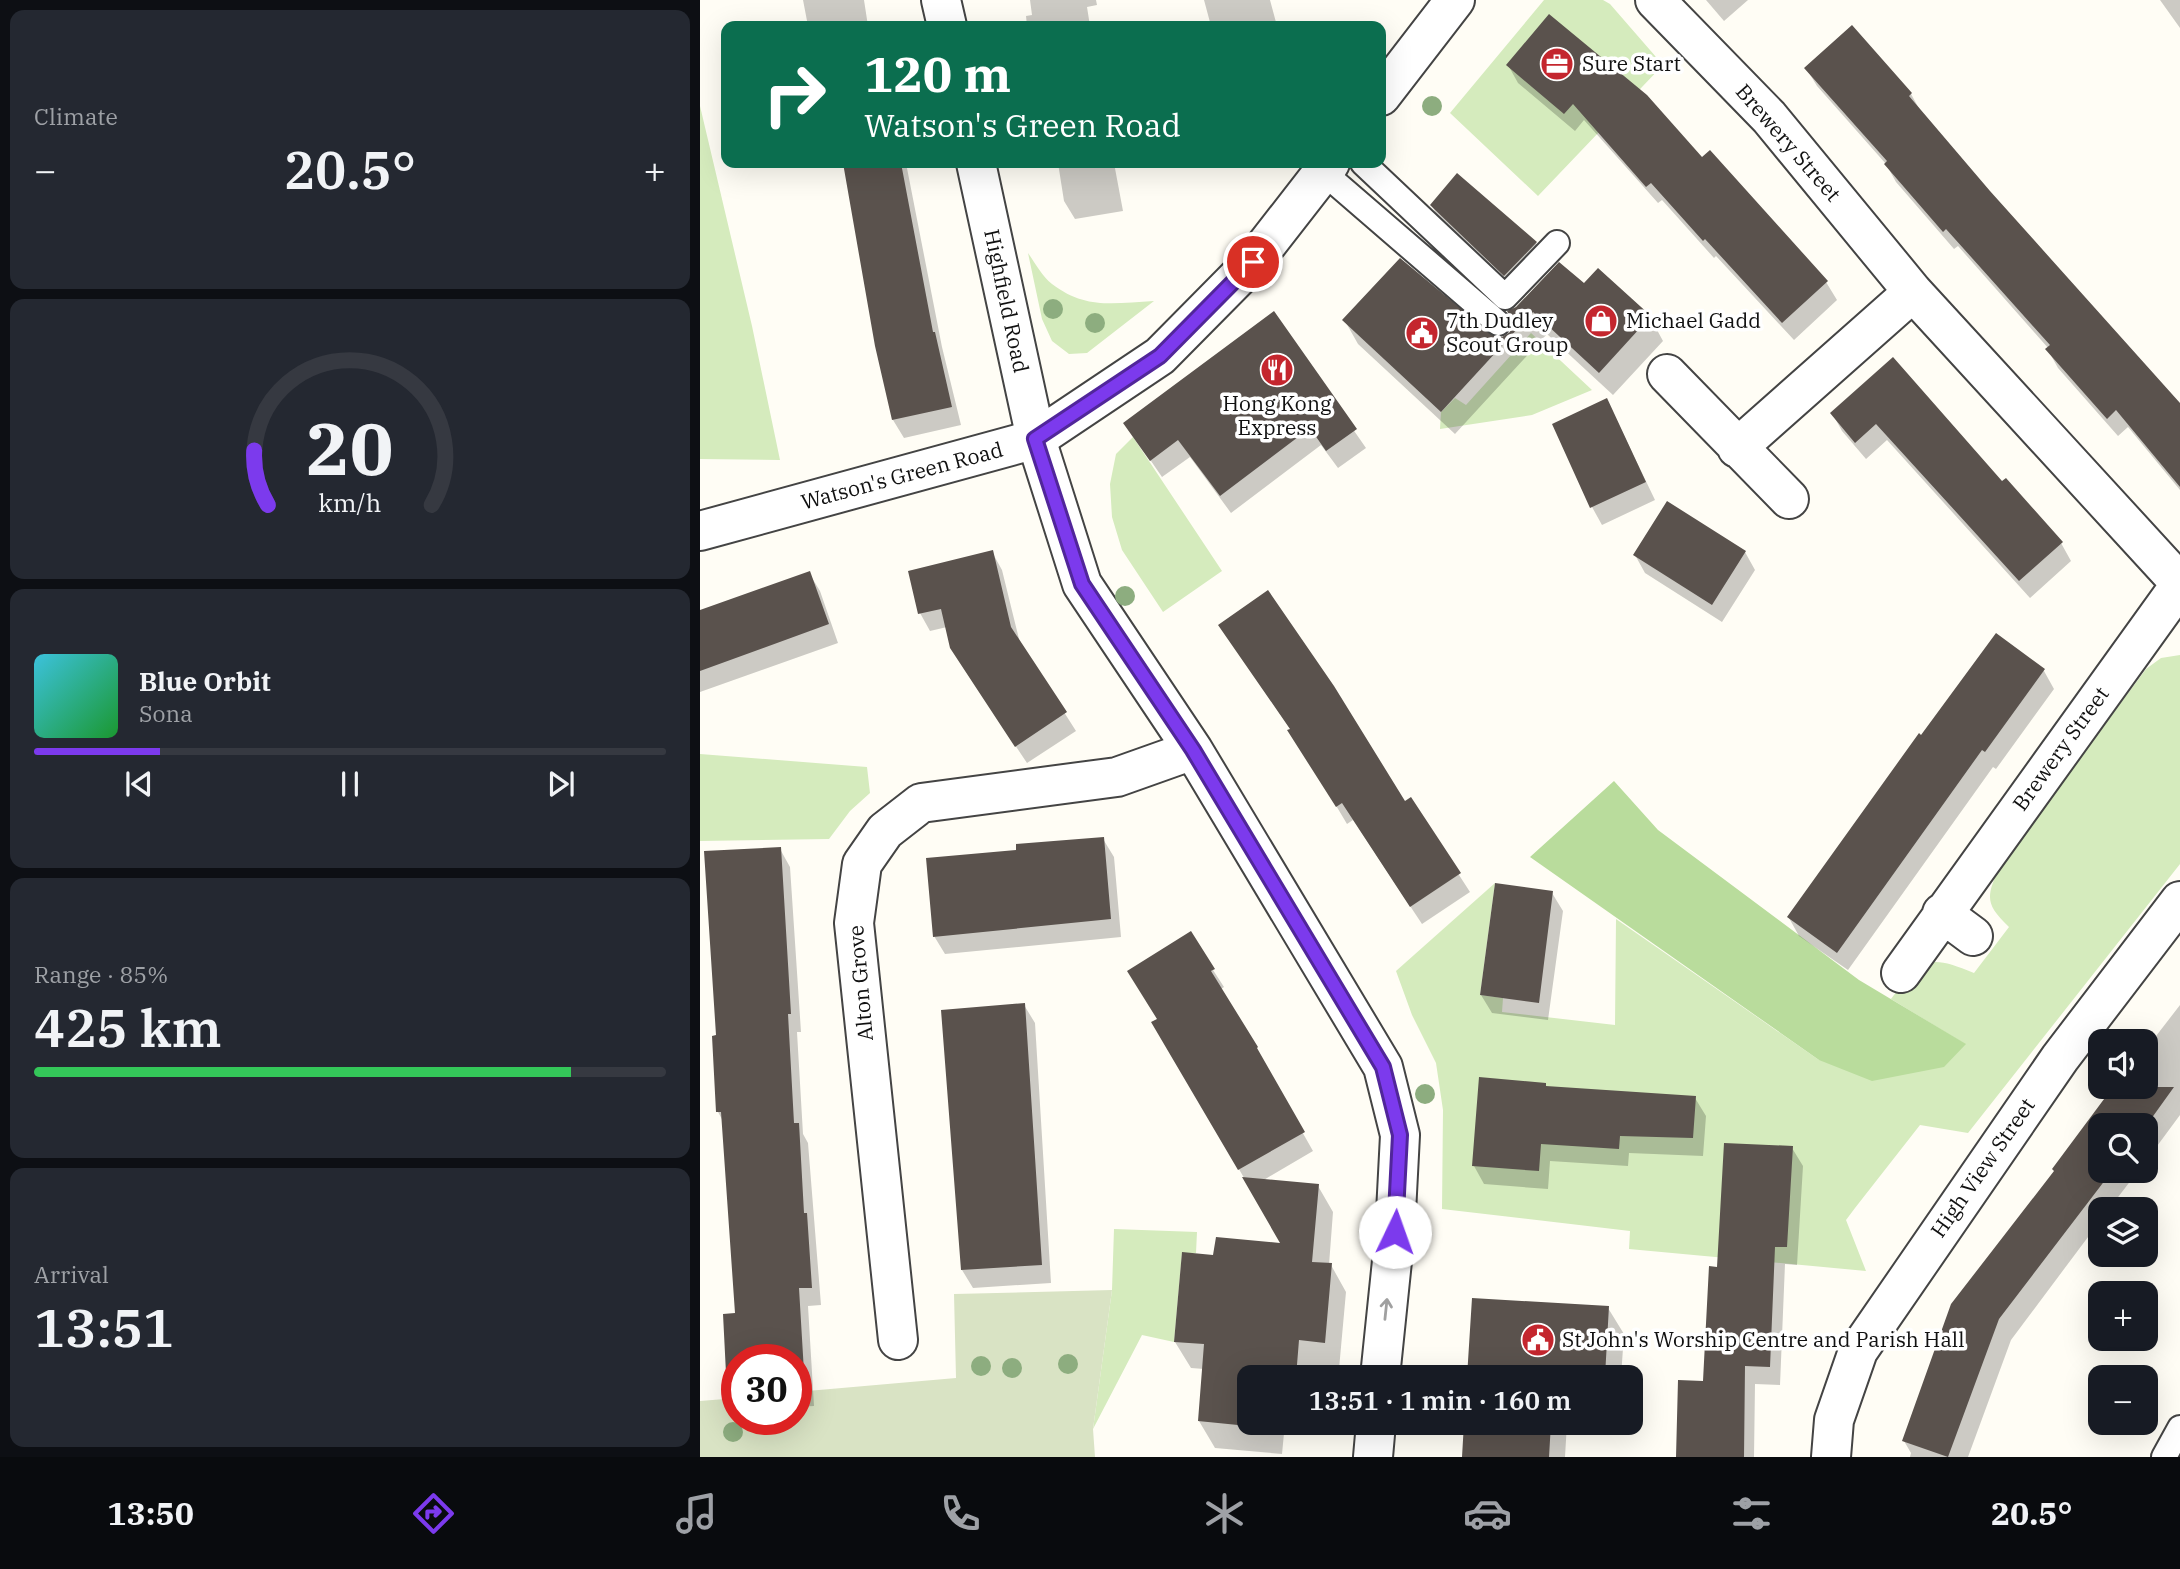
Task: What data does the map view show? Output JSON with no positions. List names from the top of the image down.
{
  "streets": {
    "street": [
      "Brewery Street",
      "Highfield Road",
      "Watson's Green Road",
      "Alton Grove",
      "High View Street"
    ]
  },
  "crossings": [
    ["Highfield Road", "Watson's Green Road"],
    ["Highfield Road", "Alton Grove"]
  ],
  "one_way": ["Highfield Road"],
  "places": {
    "office": ["Sure Start"],
    "shop": ["Michael Gadd"],
    "public building": ["7th Dudley Scout Group", "St John's Worship Centre and Parish Hall"],
    "restaurant": ["Hong Kong Express"]
  },
  "page": {
    "tile": [
      "Climate",
      ["Range · 85%", "425 km"],
      ["Arrival", "13:51"]
    ],
    "turn": ["120 m", "Watson's Green Road"],
    "heat": ["−", "20.5°", "+"],
    "song": ["Blue Orbit", "Sona"],
    "map_buttons": ["+", "−"],
    "limit": "30",
    "trip": "13:51 · 1 min · 160 m",
    "tabs": ["13:50", "20.5°"],
    "gauge": ["20", "km/h"]
  }
}
